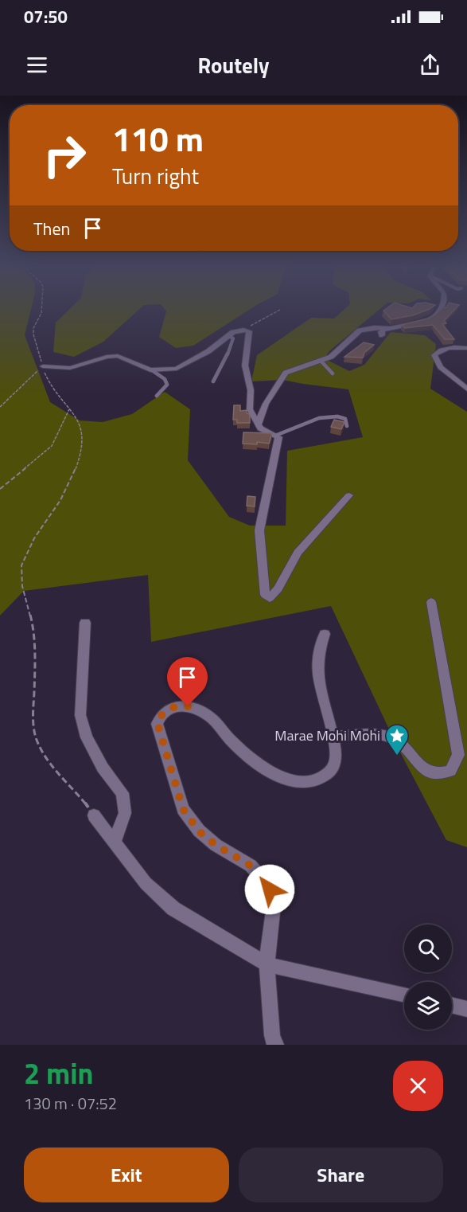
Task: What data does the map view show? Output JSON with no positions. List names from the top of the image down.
{
  "places": {
    "place": ["Marae Mohi Mohi"]
  },
  "page": {
    "status": "07:50",
    "header": "Routely",
    "turn": ["110 m", "Turn right"],
    "then": "Then",
    "heading": ["2 min", "130 m · 07:52"],
    "buttons": ["Exit", "Share"]
  }
}
